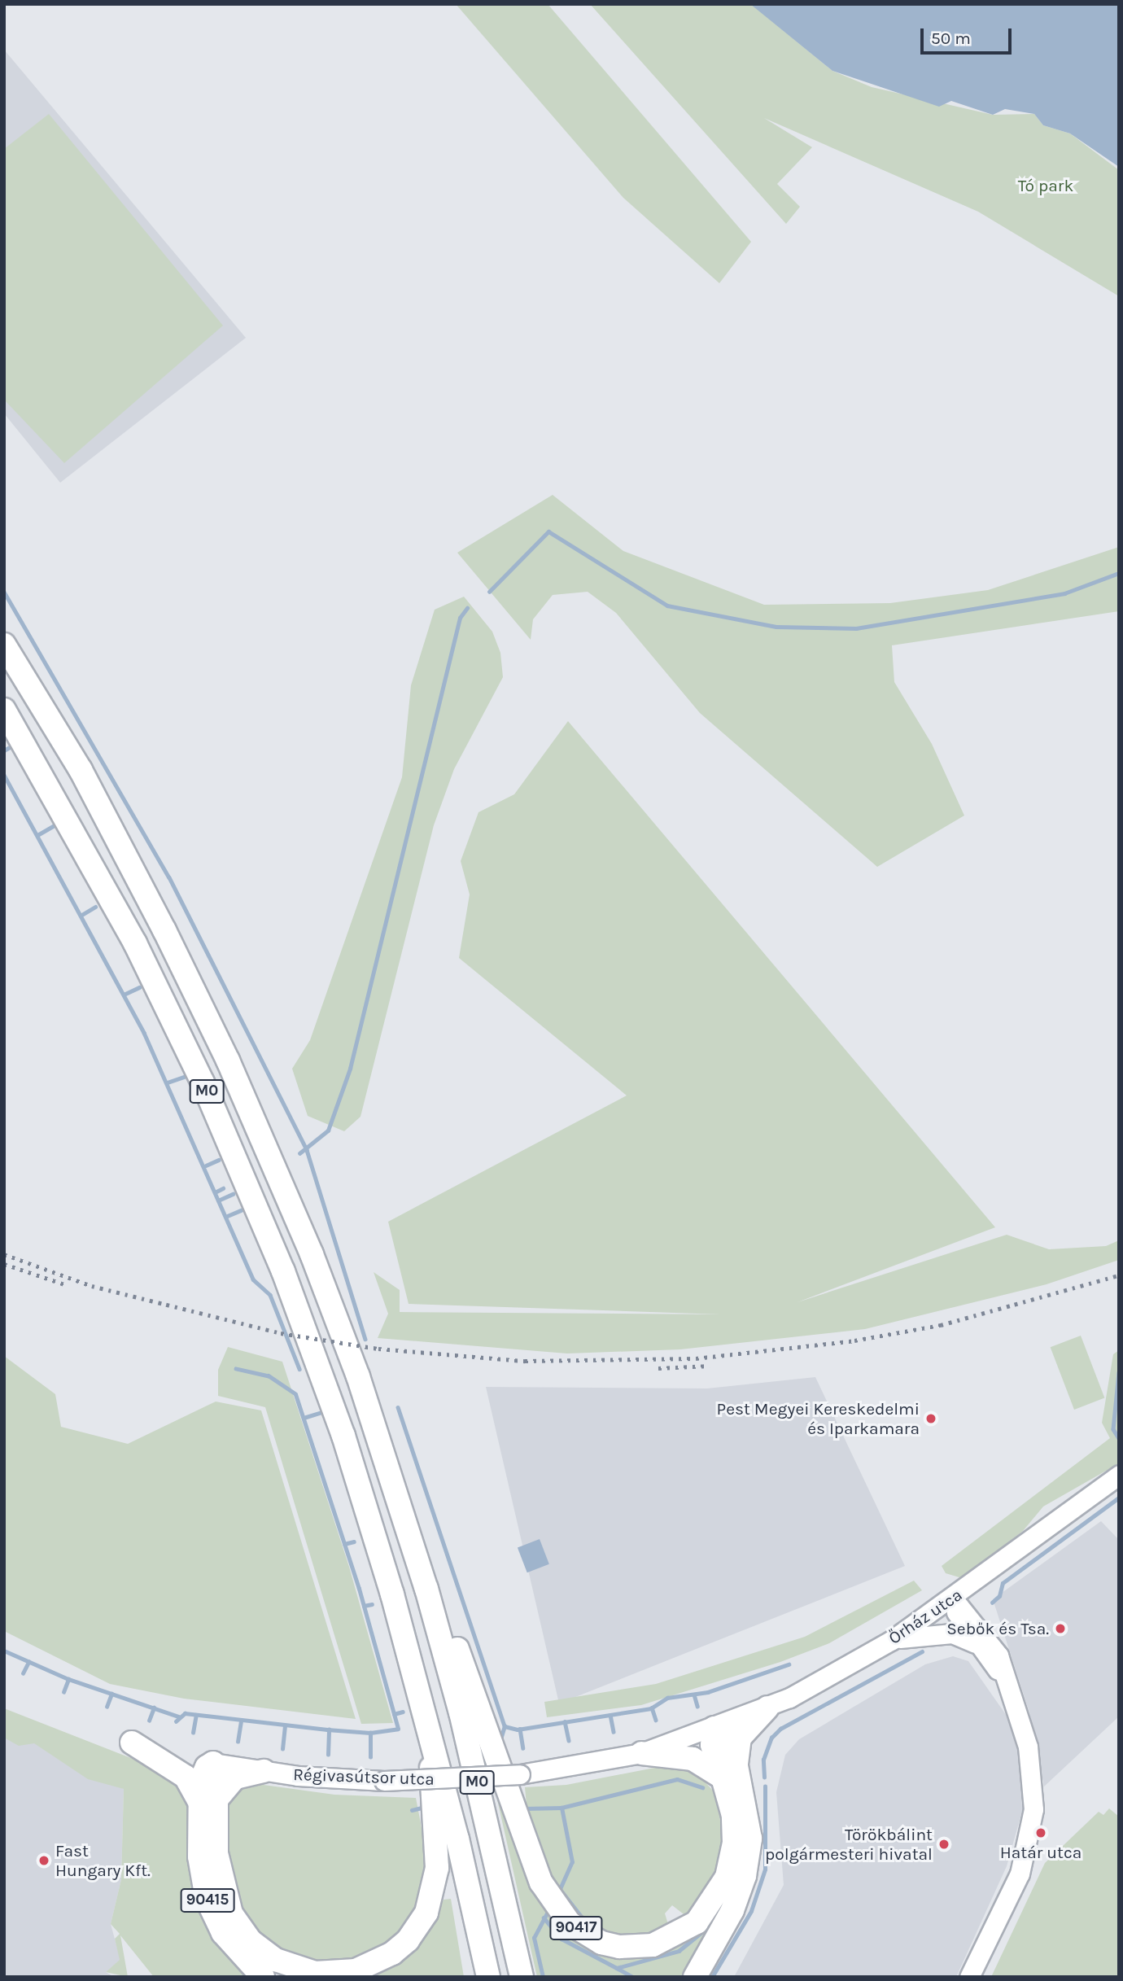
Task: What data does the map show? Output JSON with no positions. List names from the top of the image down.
{
  "streets": {
    "highway": ["M0", "90415", "90417"],
    "street": ["Őrház utca", "Régivasútsor utca"]
  },
  "crossings": [
    ["M0", "90417"],
    ["Őrház utca", "Régivasútsor utca"],
    ["Régivasútsor utca", "90415"]
  ],
  "parks": ["Tó park"],
  "places": [
    "Pest Megyei Kereskedelmi és Iparkamara",
    "Sebők és Tsa.",
    "Határ utca",
    "Törökbálint polgármesteri hivatal",
    "Fast Hungary Kft."
  ],
  "scale_bar": "50 m"
}
